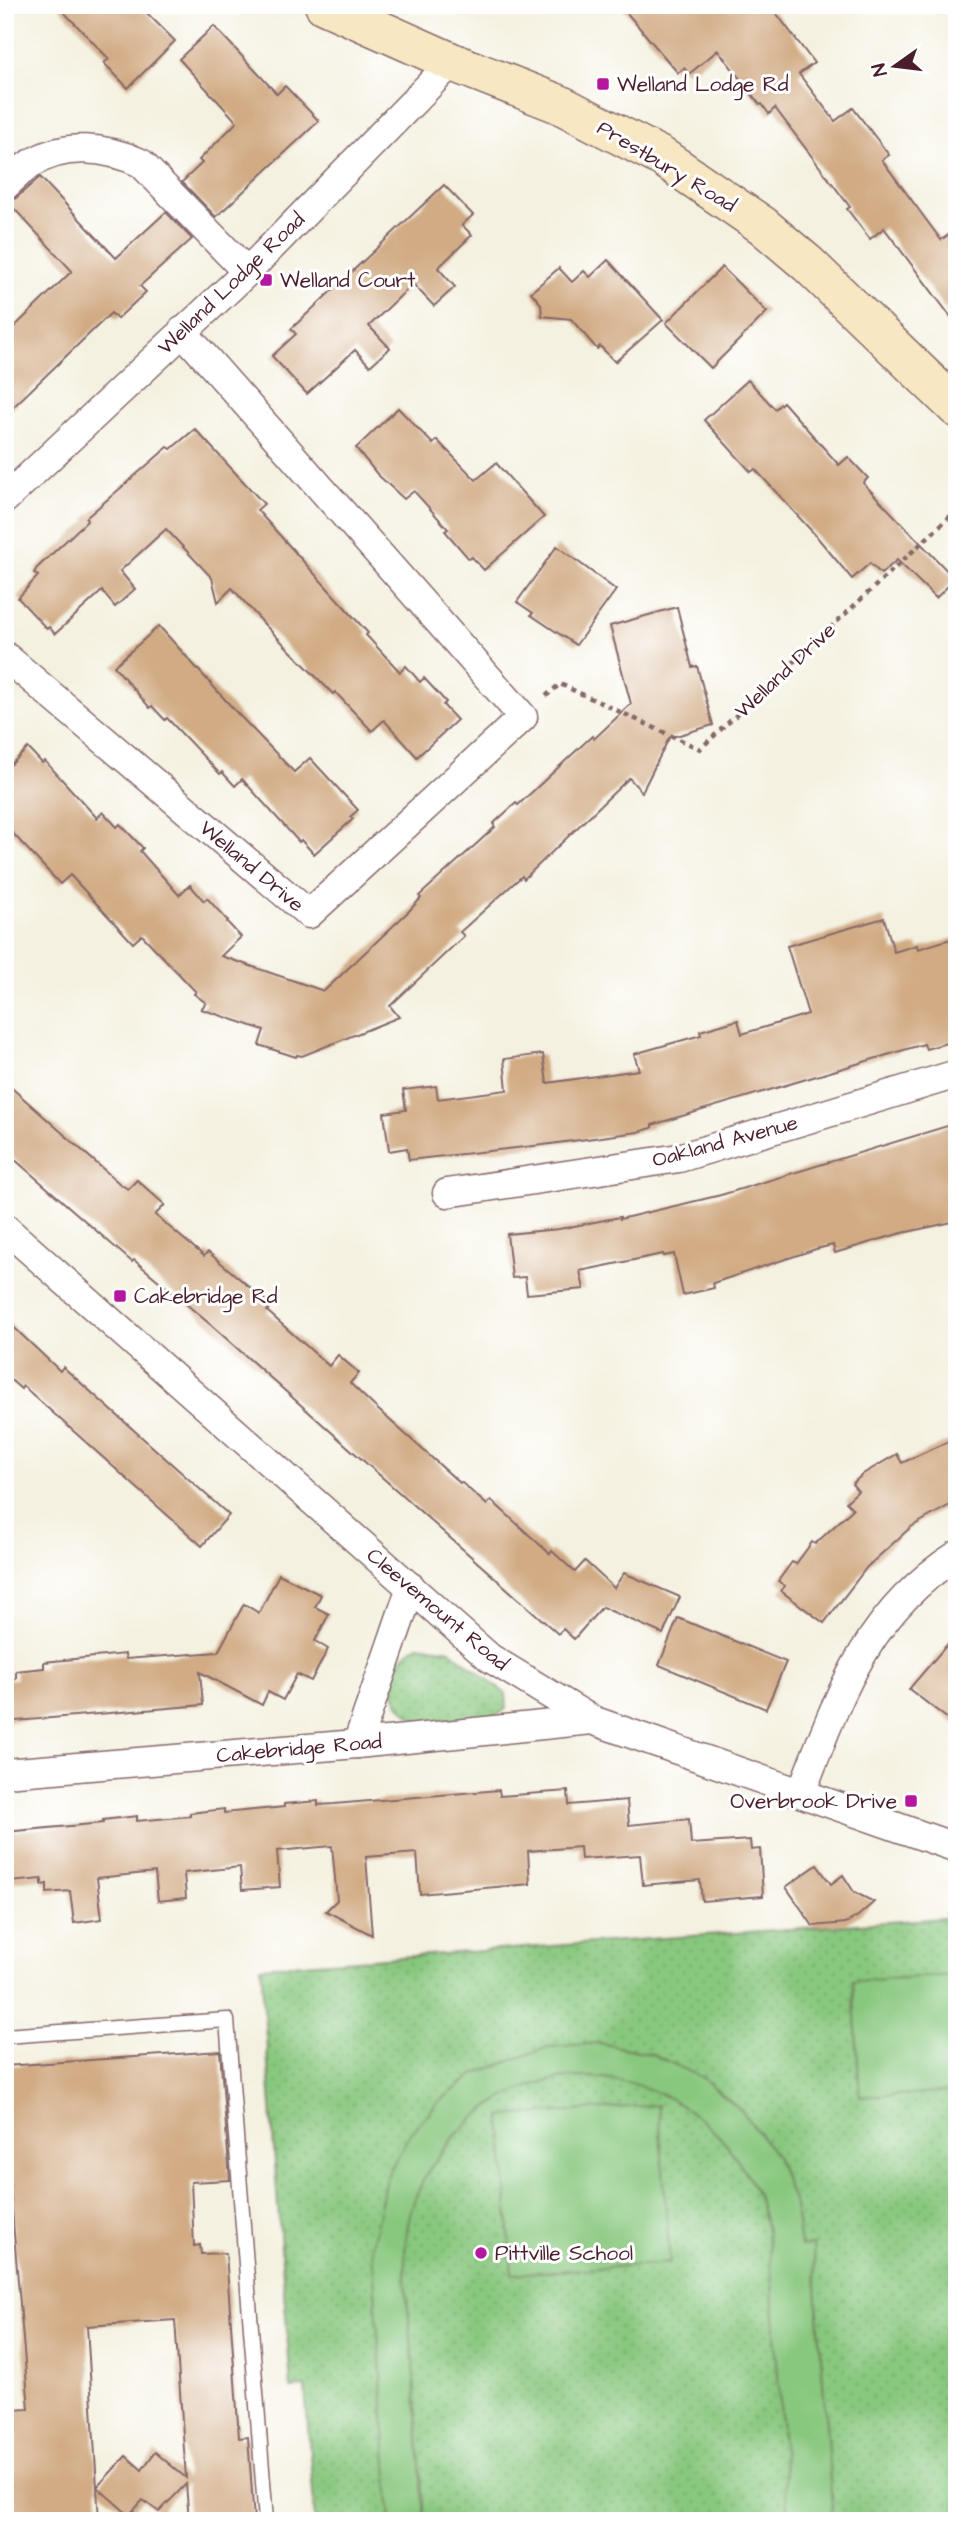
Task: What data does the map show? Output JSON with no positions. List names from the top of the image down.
{
  "streets": {
    "main road": ["Prestbury Road"],
    "street": [
      "Welland Lodge Road",
      "Welland Drive",
      "Oakland Avenue",
      "Cleevemount Road",
      "Cakebridge Road"
    ]
  },
  "crossings": [
    ["Prestbury Road", "Welland Lodge Road"],
    ["Cleevemount Road", "Cakebridge Road"]
  ],
  "places": {
    "transit": [
      "Welland Lodge Rd",
      "Welland Court",
      "Cakebridge Rd",
      "Overbrook Drive"
    ],
    "other": ["Pittville School"]
  },
  "north": "left"
}
